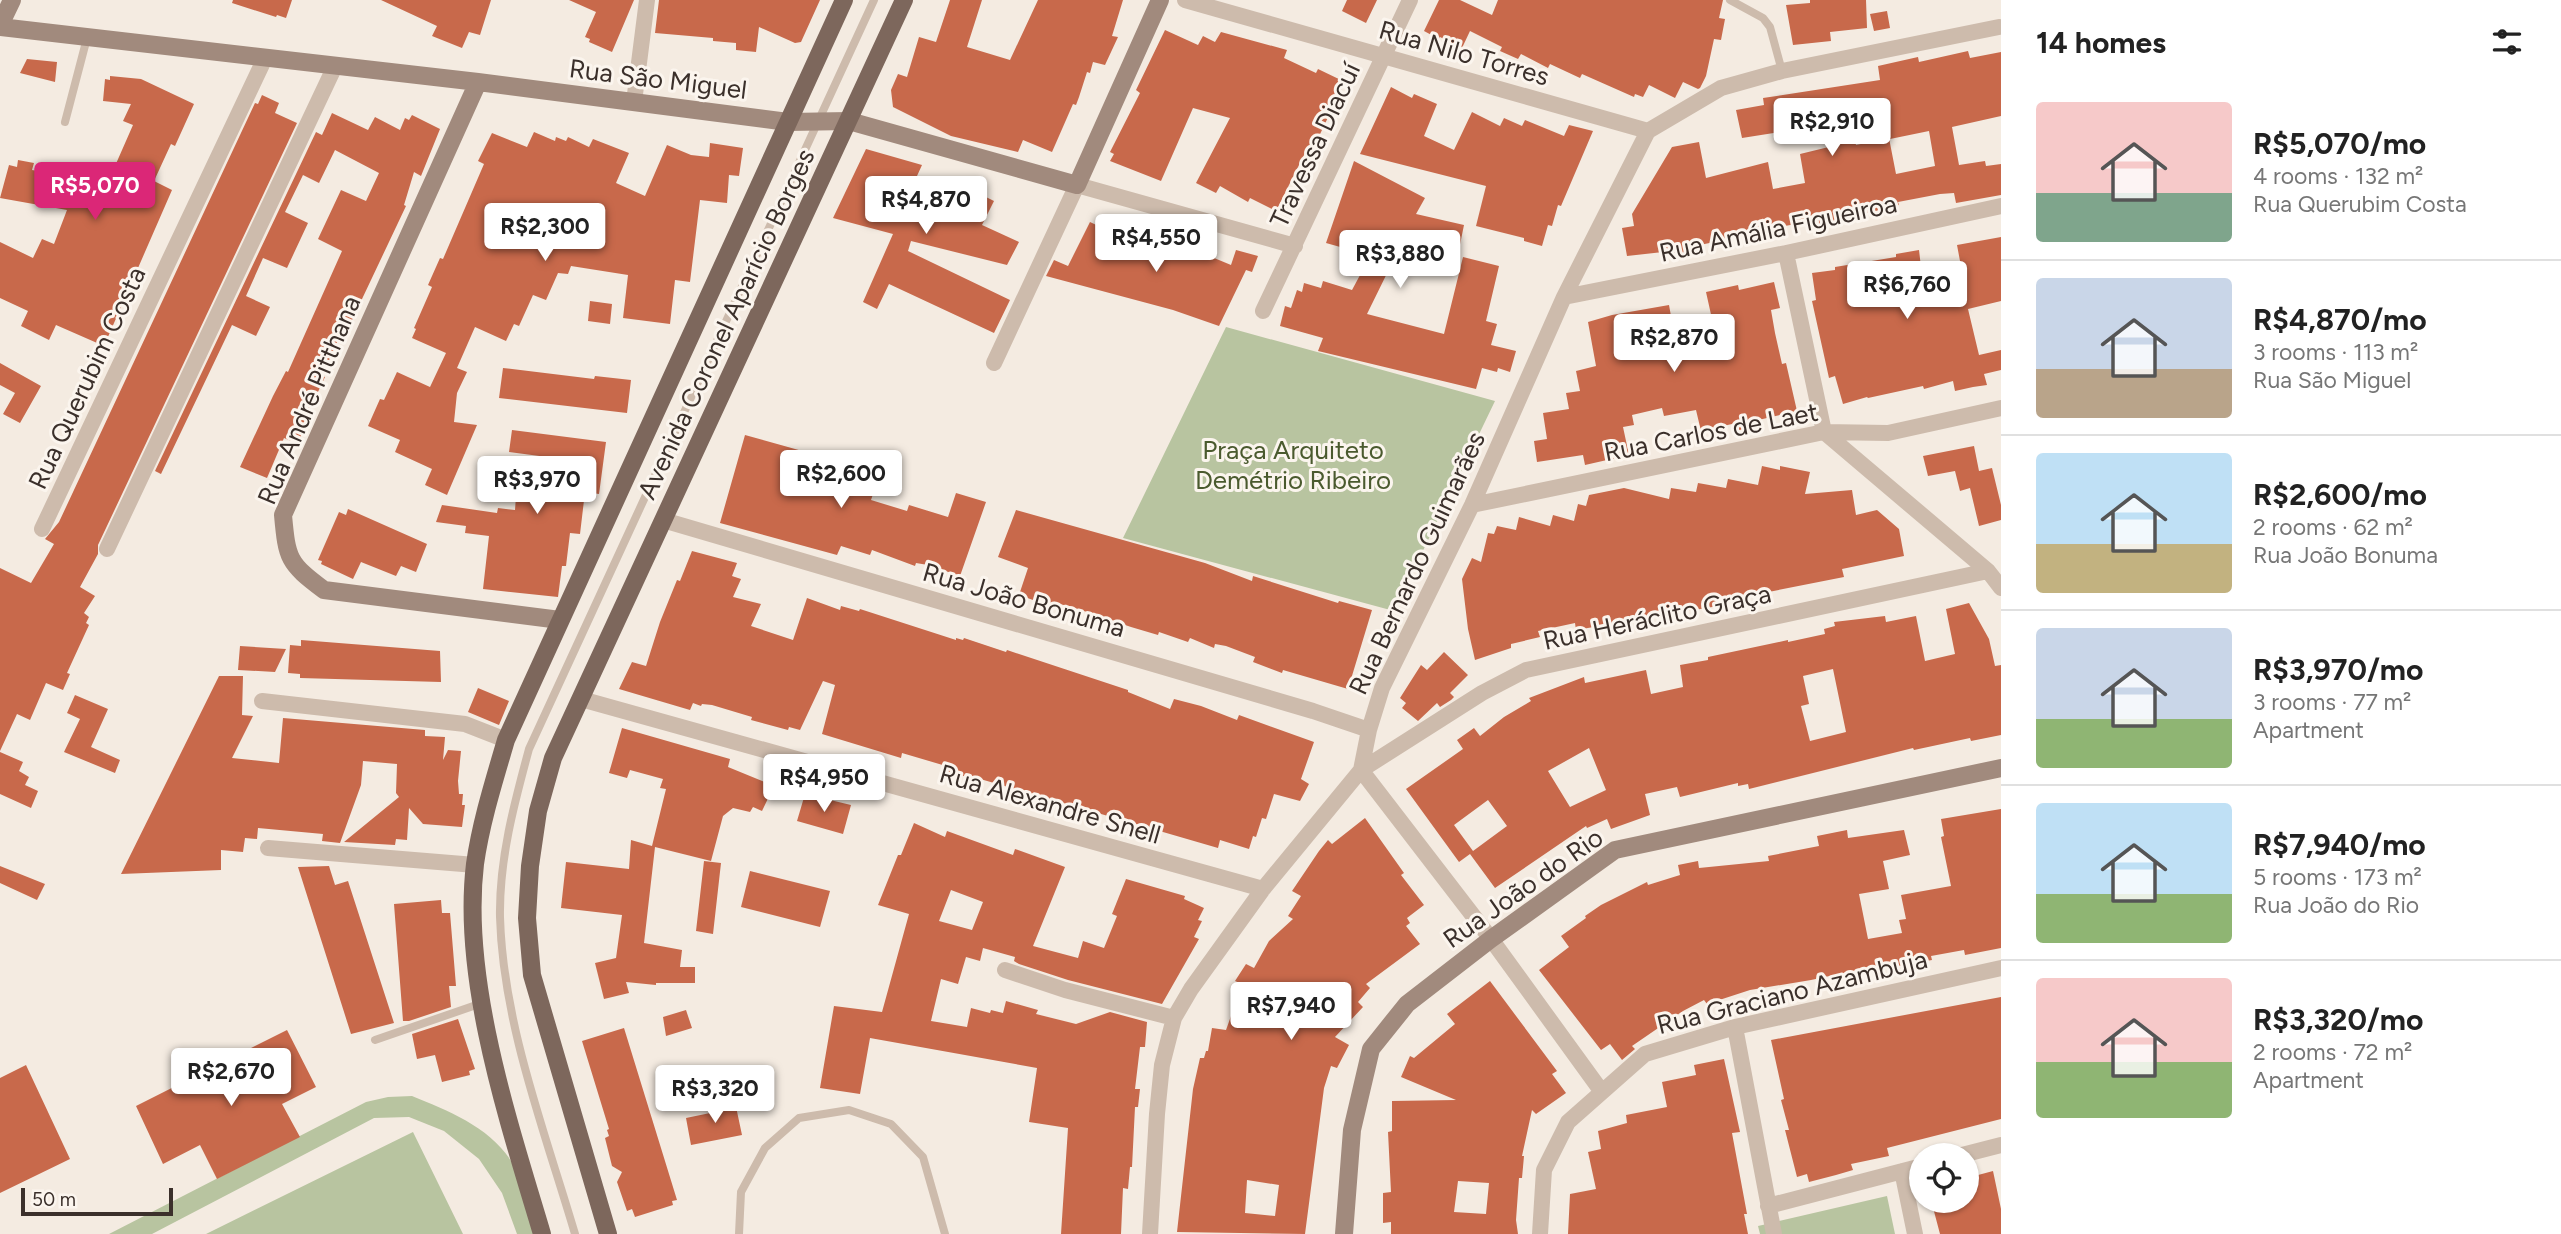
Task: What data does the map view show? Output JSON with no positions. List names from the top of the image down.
{
  "streets": {
    "main road": ["Avenida Coronel Aparício Borges"],
    "street": [
      "Rua Nilo Torres",
      "Rua São Miguel",
      "Travessa Diacuí",
      "Rua Amália Figueiroa",
      "Rua Querubim Costa",
      "Rua André Pitthana",
      "Rua Carlos de Laet",
      "Rua Bernardo Guimarães",
      "Rua João Bonuma",
      "Rua Heráclito Graça",
      "Rua Alexandre Snell",
      "Rua João do Rio",
      "Rua Graciano Azambuja"
    ]
  },
  "crossings": [
    ["Rua Nilo Torres", "Travessa Diacuí"],
    ["Rua Nilo Torres", "Rua Bernardo Guimarães"],
    ["Rua São Miguel", "Travessa Diacuí"],
    ["Rua São Miguel", "Avenida Coronel Aparício Borges"],
    ["Rua São Miguel", "Rua Querubim Costa"],
    ["Rua São Miguel", "Rua André Pitthana"],
    ["Rua Amália Figueiroa", "Rua Bernardo Guimarães"],
    ["Avenida Coronel Aparício Borges", "Rua André Pitthana"],
    ["Avenida Coronel Aparício Borges", "Rua João Bonuma"],
    ["Avenida Coronel Aparício Borges", "Rua Alexandre Snell"],
    ["Rua Carlos de Laet", "Rua Bernardo Guimarães"],
    ["Rua Bernardo Guimarães", "Rua João Bonuma"],
    ["Rua Bernardo Guimarães", "Rua Heráclito Graça"],
    ["Rua Bernardo Guimarães", "Rua Alexandre Snell"]
  ],
  "parks": ["Praça Arquiteto Demétrio Ribeiro"],
  "scale_bar": "50 m",
  "page": {
    "heading": "14 homes",
    "list": [
      {
        "name": "R$5,070/mo",
        "note": "4 rooms · 132 m² · Rua Querubim Costa"
      },
      {
        "name": "R$4,870/mo",
        "note": "3 rooms · 113 m² · Rua São Miguel"
      },
      {
        "name": "R$2,600/mo",
        "note": "2 rooms · 62 m² · Rua João Bonuma"
      },
      {
        "name": "R$3,970/mo",
        "note": "3 rooms · 77 m² · Apartment"
      },
      {
        "name": "R$7,940/mo",
        "note": "5 rooms · 173 m² · Rua João do Rio"
      },
      {
        "name": "R$3,320/mo",
        "note": "2 rooms · 72 m² · Apartment"
      }
    ],
    "price": [
      "R$2,910",
      "R$5,070",
      "R$4,870",
      "R$2,300",
      "R$4,550",
      "R$3,880",
      "R$6,760",
      "R$2,870",
      "R$2,600",
      "R$3,970",
      "R$4,950",
      "R$7,940",
      "R$2,670",
      "R$3,320"
    ],
    "scale": "50 m"
  }
}
